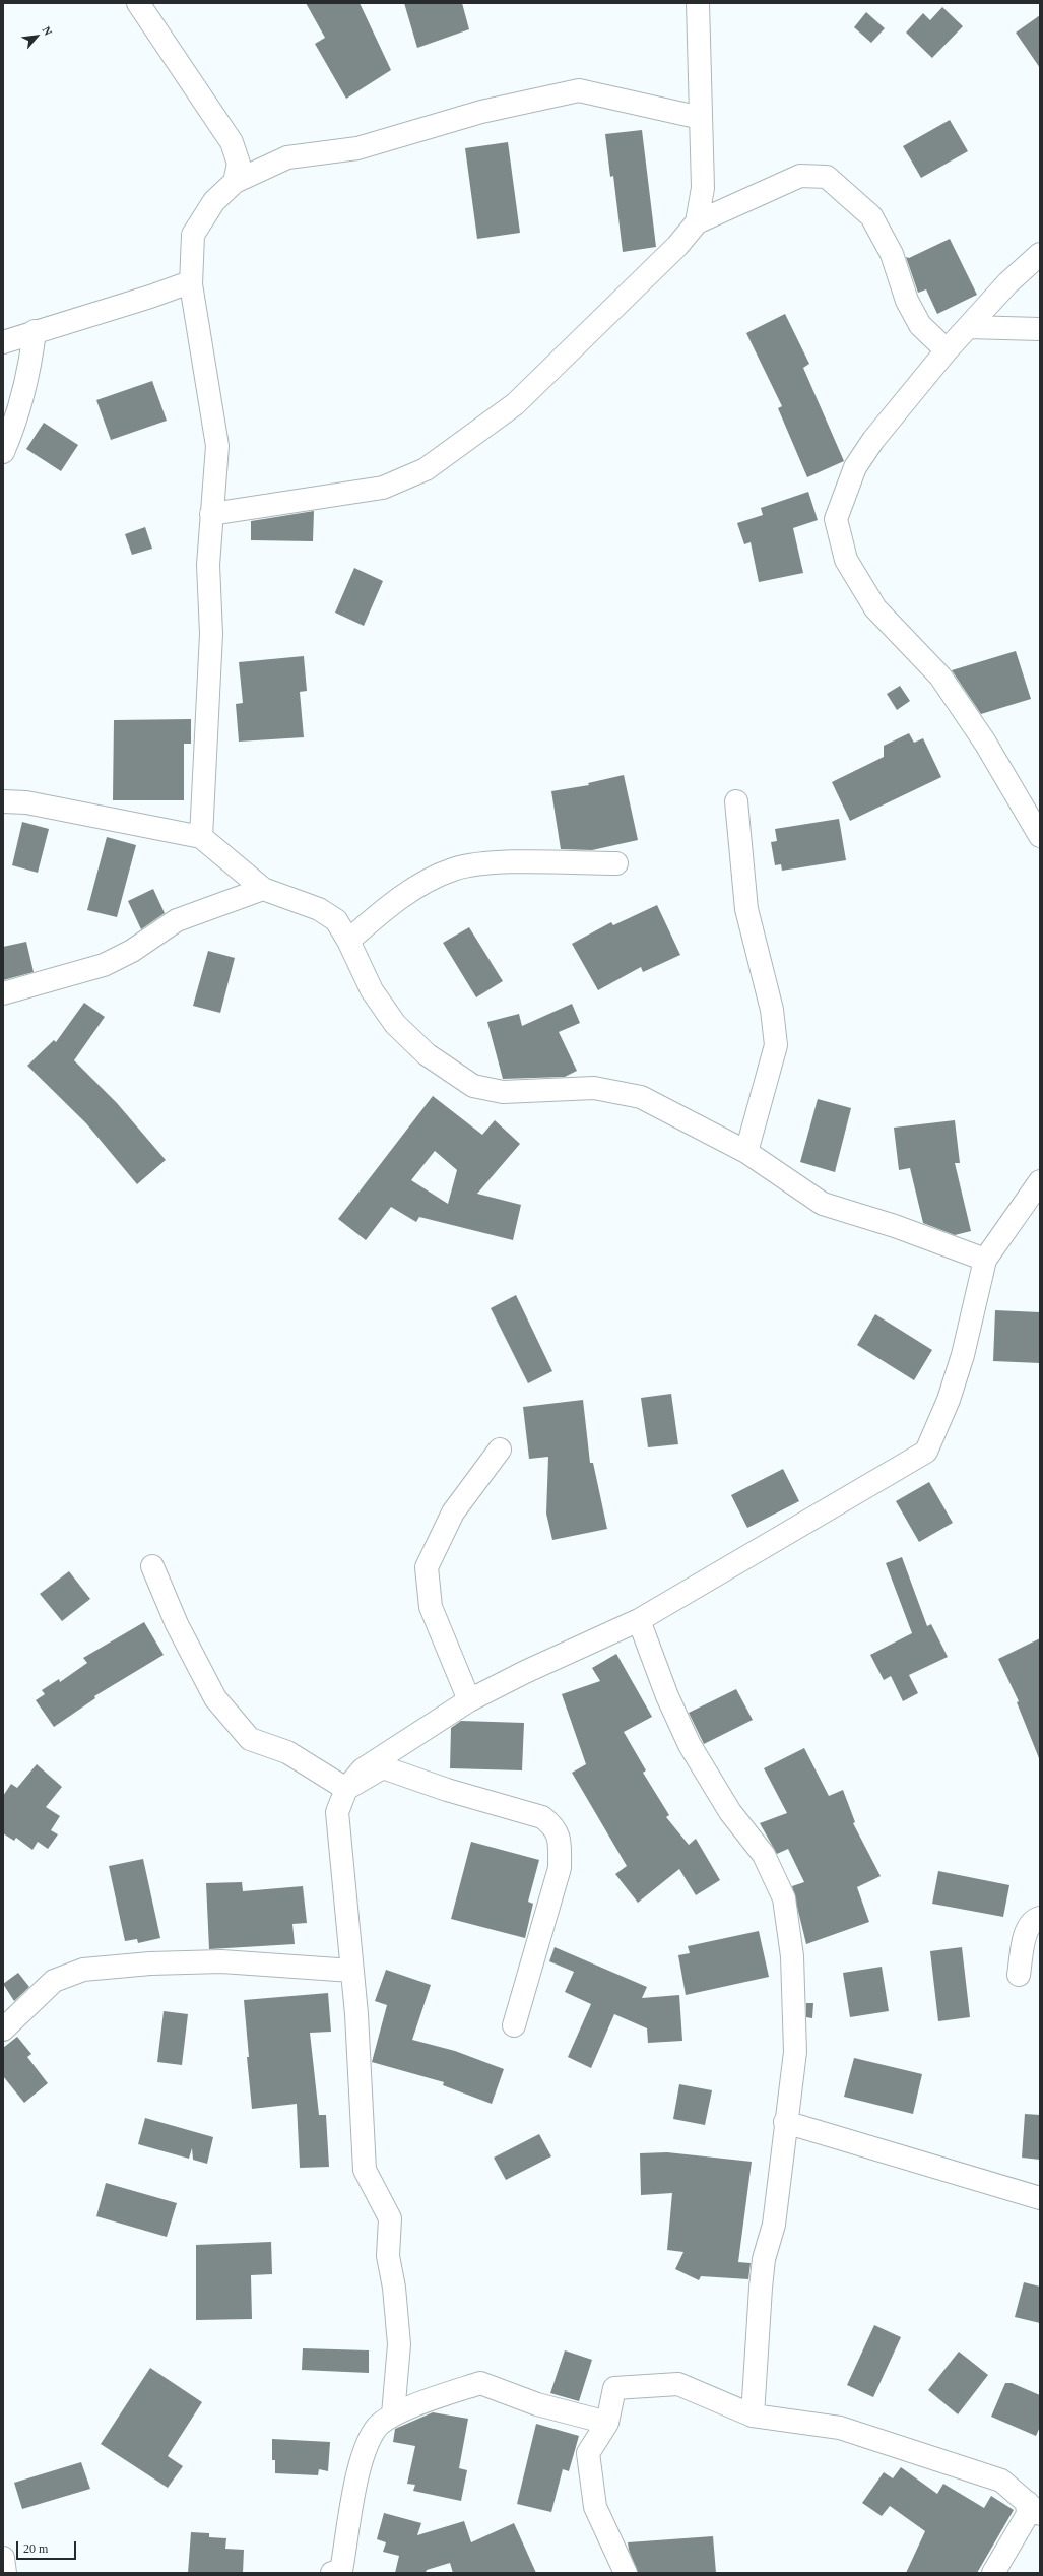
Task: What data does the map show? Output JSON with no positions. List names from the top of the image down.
{
  "scale_bar": "20 m",
  "north": "top right"
}
